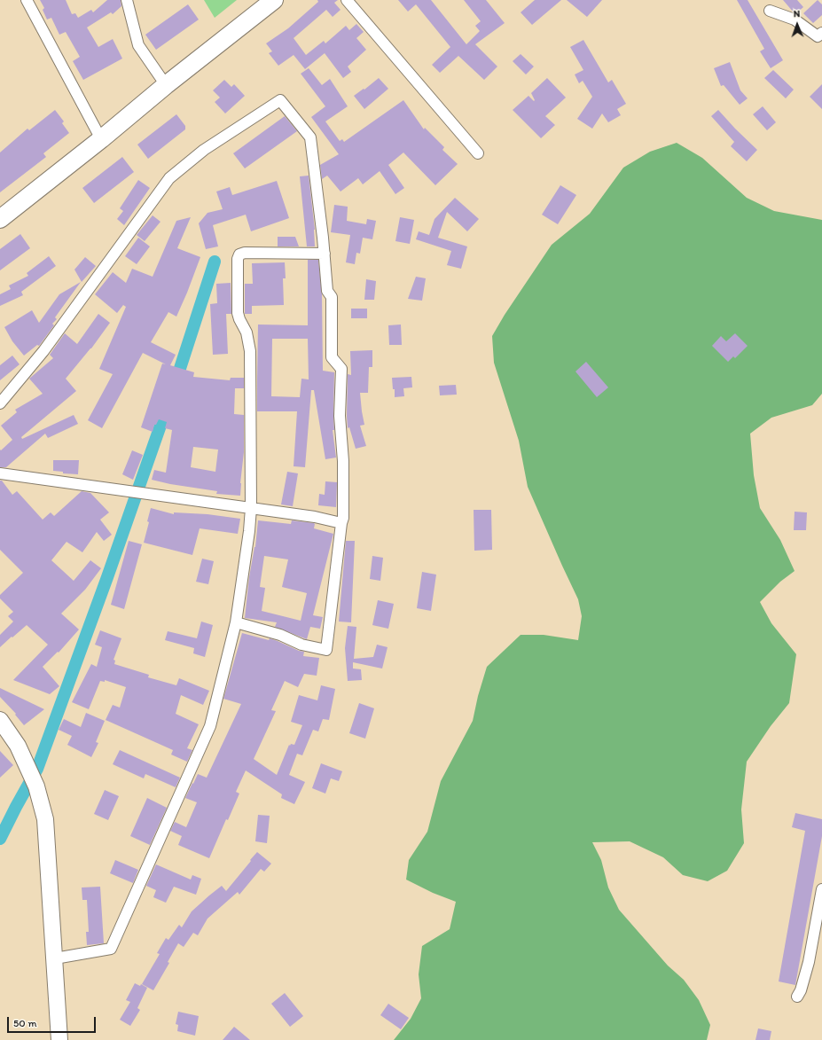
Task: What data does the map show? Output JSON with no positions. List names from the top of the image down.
{
  "scale_bar": "50 m",
  "north": "top"
}
